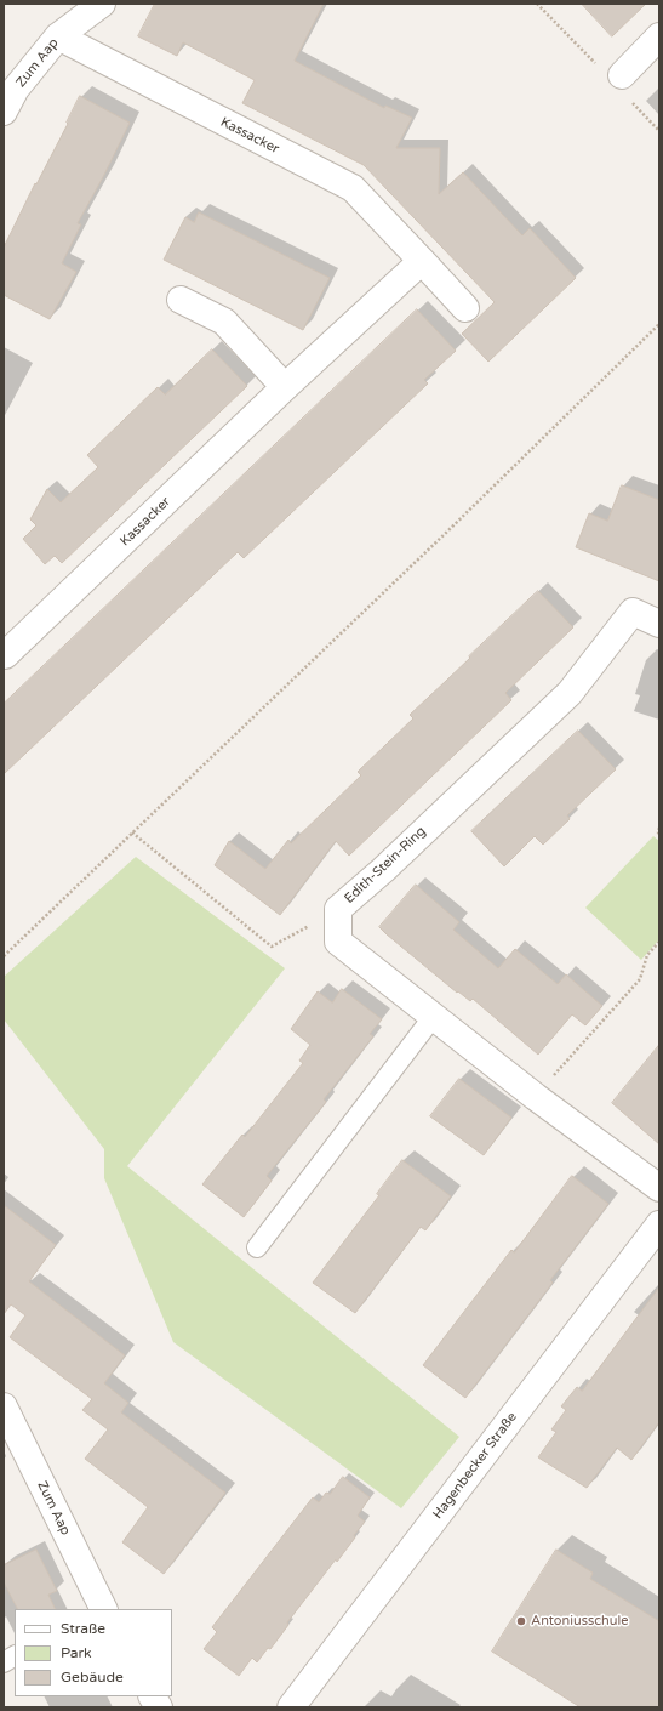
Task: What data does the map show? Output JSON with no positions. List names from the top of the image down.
{
  "streets": {
    "street": [
      "Zum Aap",
      "Kassacker",
      "Edith-Stein-Ring",
      "Hagenbecker Straße"
    ]
  },
  "crossings": [
    ["Zum Aap", "Kassacker"]
  ],
  "places": ["Antoniusschule"],
  "legend": ["Straße", "Park", "Gebäude"]
}
